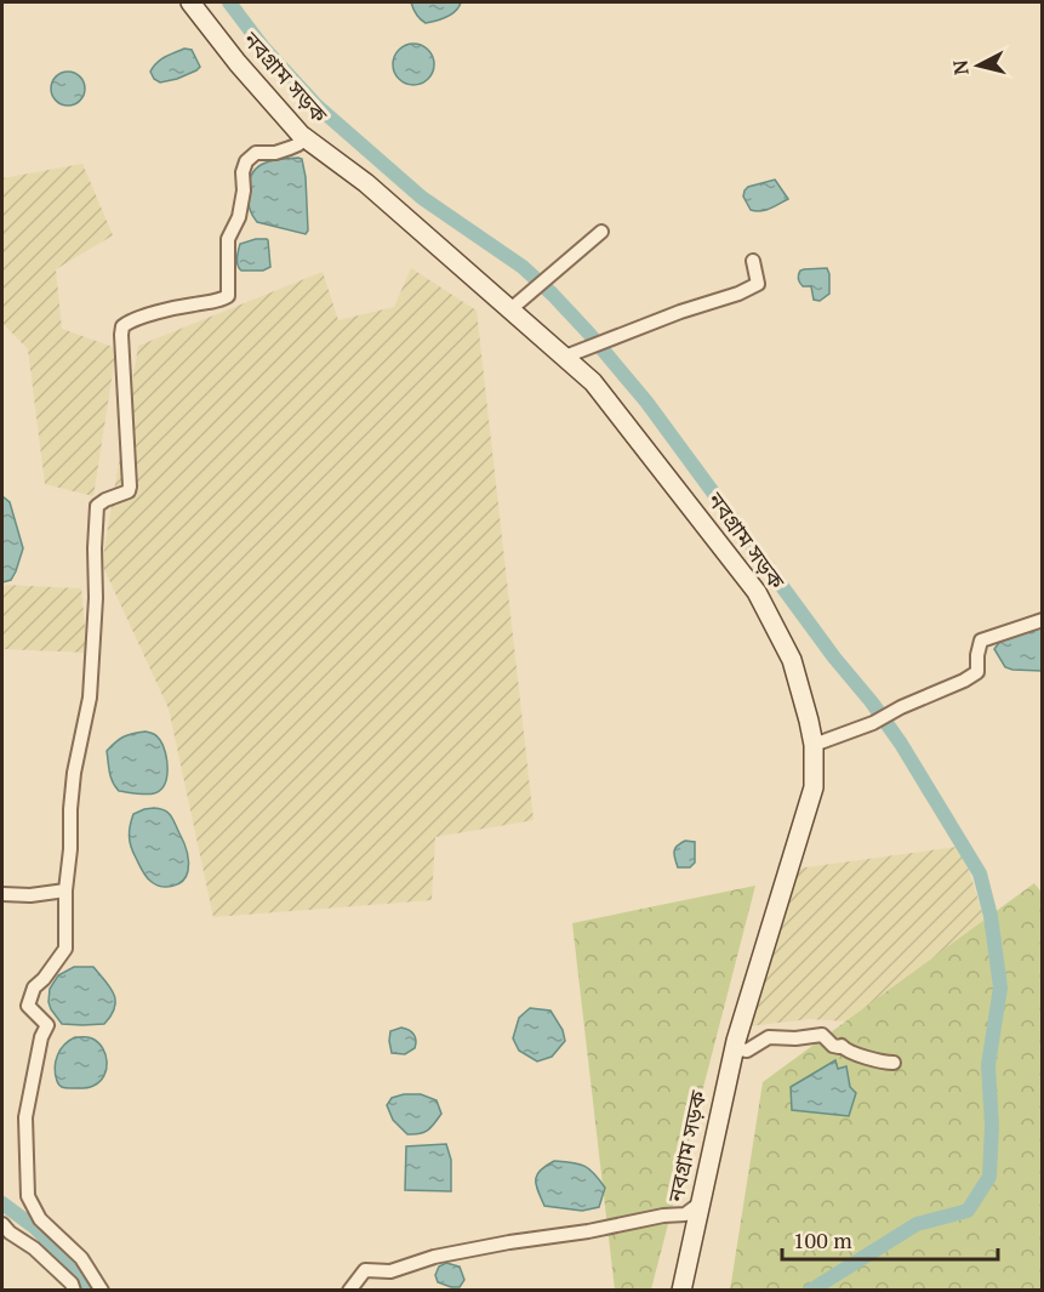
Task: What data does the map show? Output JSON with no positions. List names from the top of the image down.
{
  "streets": {
    "main road": ["নবগ্রাম সড়ক"]
  },
  "scale_bar": "100 m",
  "north": "left"
}
